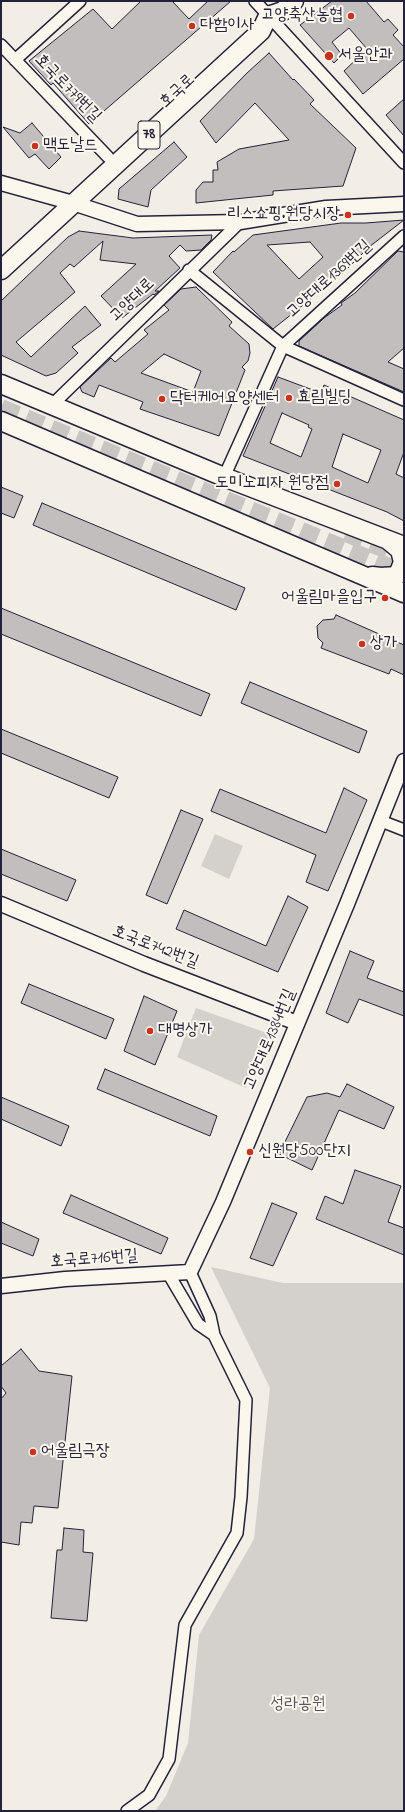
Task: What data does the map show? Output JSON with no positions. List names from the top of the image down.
{
  "streets": {
    "main road": ["호국로", "78"],
    "street": [
      "호국로779번길",
      "고양대로1369번길",
      "고양대로",
      "호국로742번길",
      "고양대로1384번길",
      "호국로716번길"
    ]
  },
  "crossings": [
    ["호국로779번길", "호국로"],
    ["호국로742번길", "고양대로1384번길"],
    ["고양대로1384번길", "호국로716번길"]
  ],
  "parks": ["성라공원"],
  "places": [
    "고양축산농협",
    "다함이사",
    "서울안과",
    "맥도날드",
    "리스쇼핑.원당시장",
    "효림빌딩",
    "닥터케어요양센터",
    "도미노피자 원당점",
    "어울림마을입구",
    "상가",
    "대명상가",
    "신원당500단지",
    "어울림극장"
  ]
}
